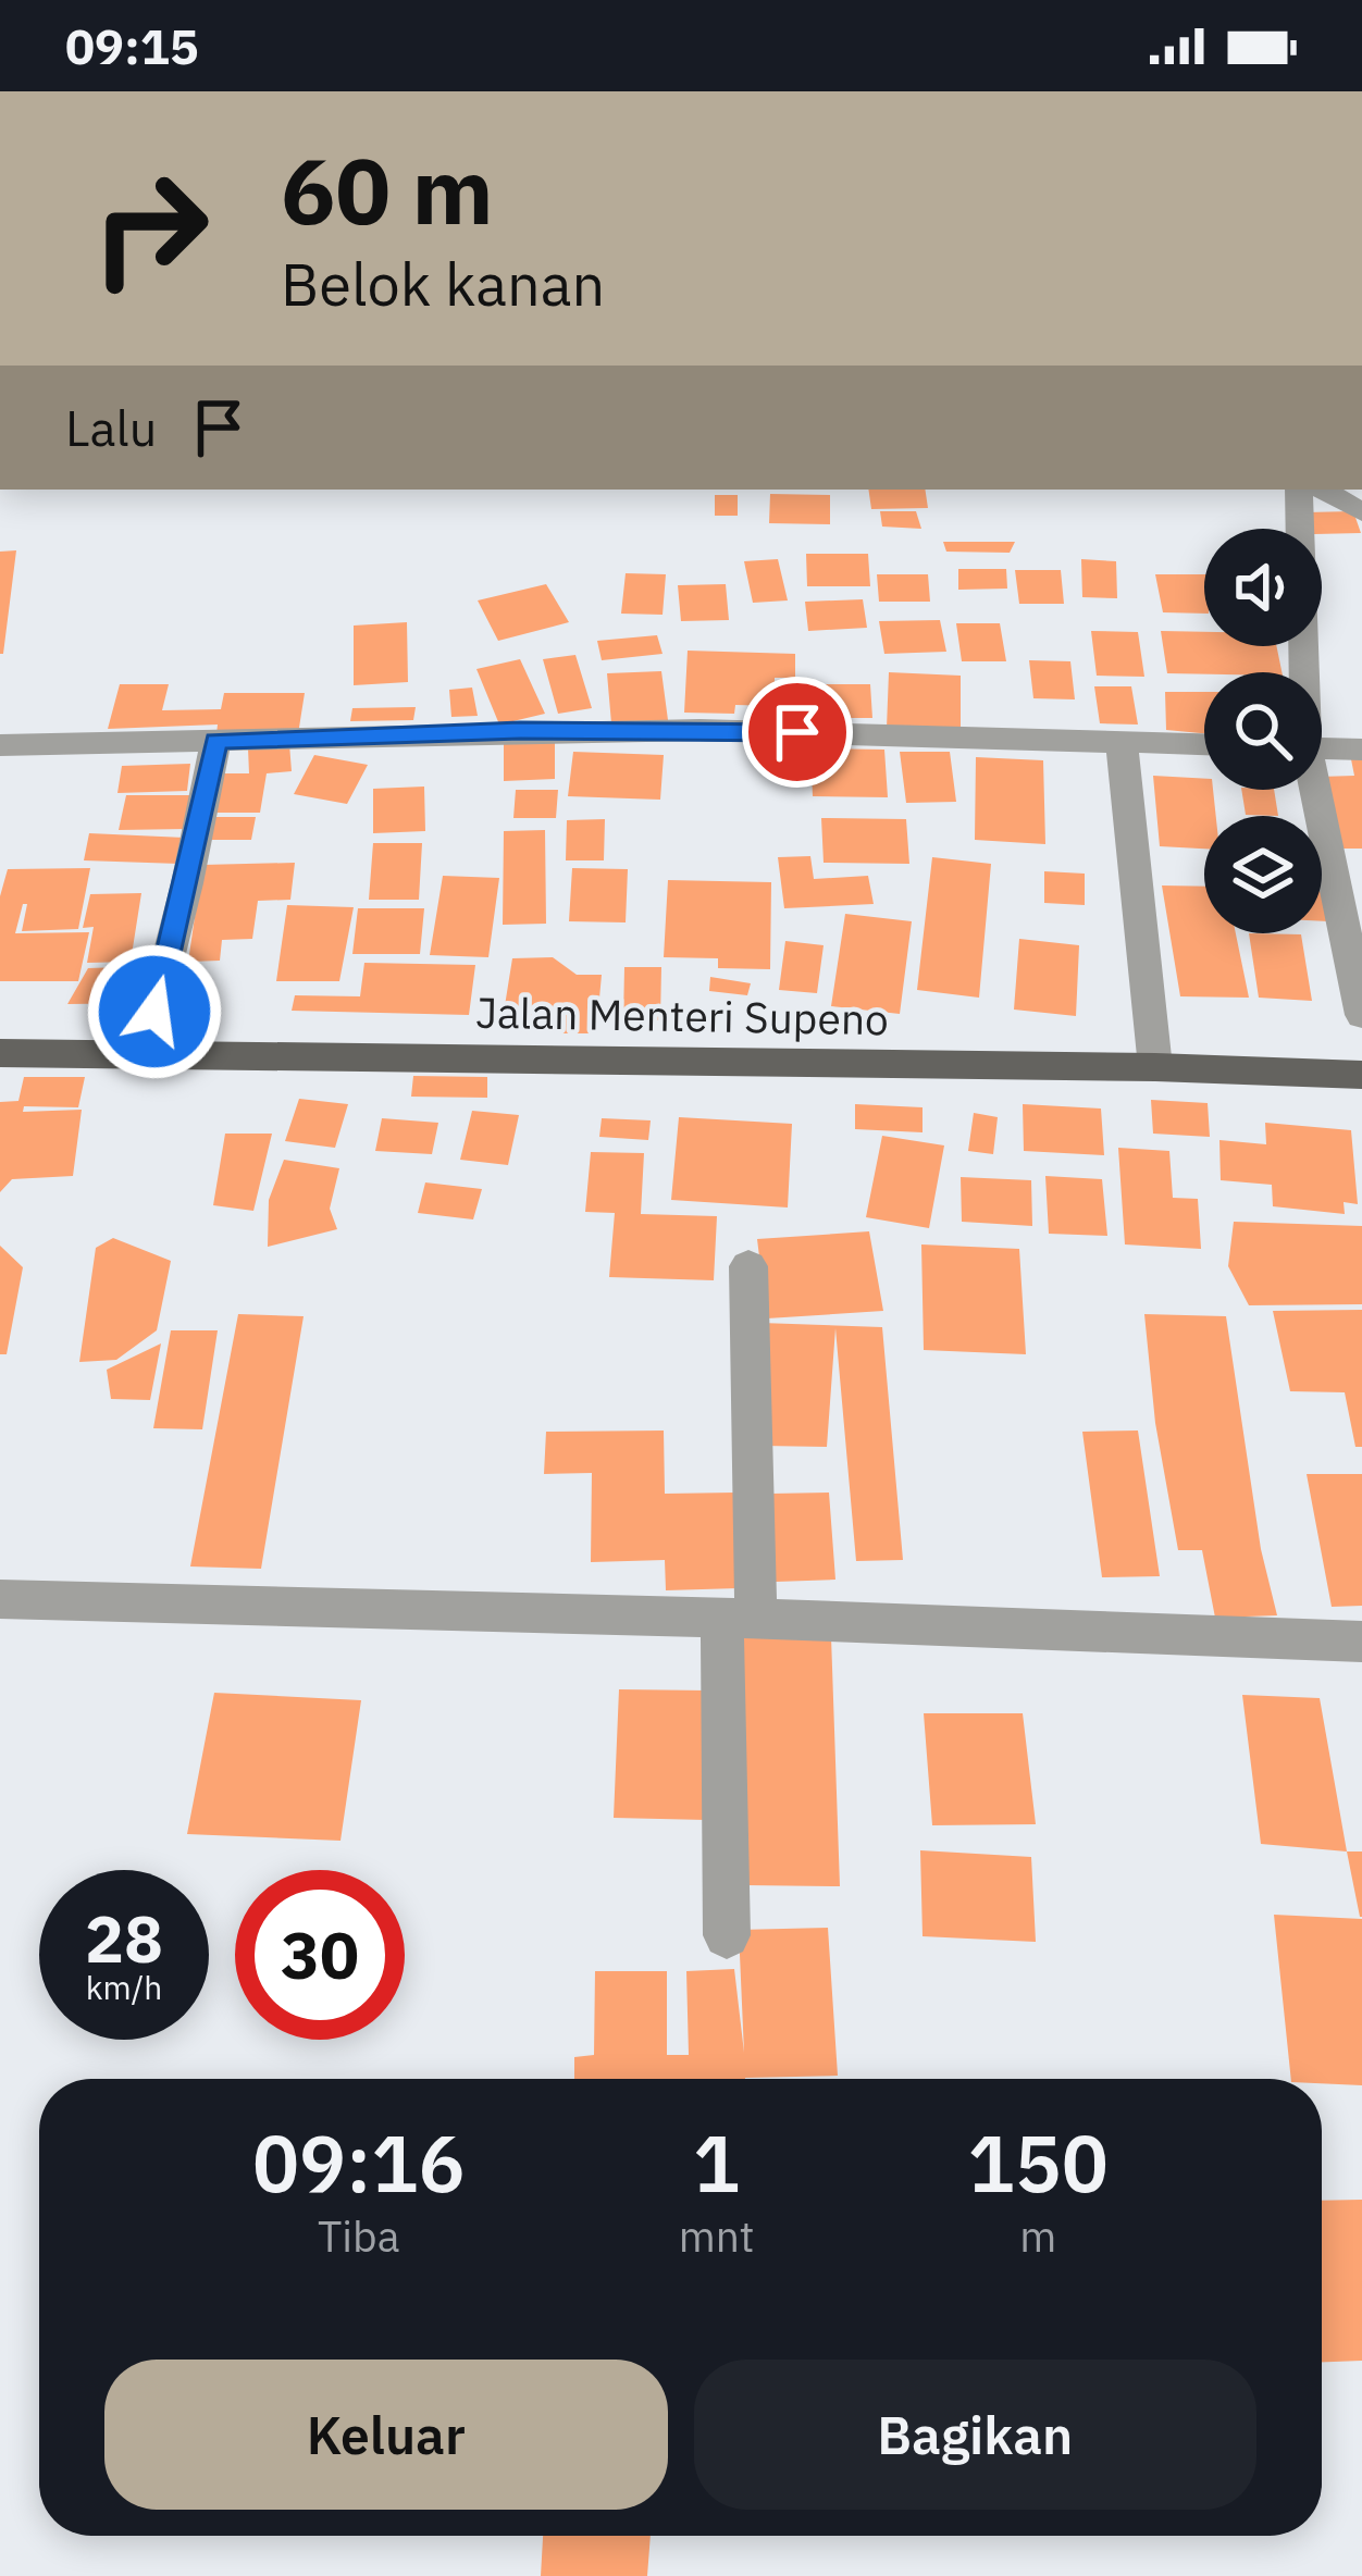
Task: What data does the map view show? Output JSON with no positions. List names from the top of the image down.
{
  "streets": {
    "main road": ["Jalan Menteri Supeno"]
  },
  "page": {
    "status": "09:15",
    "turn": ["60 m", "Belok kanan"],
    "then": "Lalu",
    "speed": "28 km/h",
    "limit": "30",
    "eta": [
      "09:16",
      "Tiba",
      "1",
      "mnt",
      "150",
      "m"
    ],
    "buttons": ["Keluar", "Bagikan"]
  }
}
